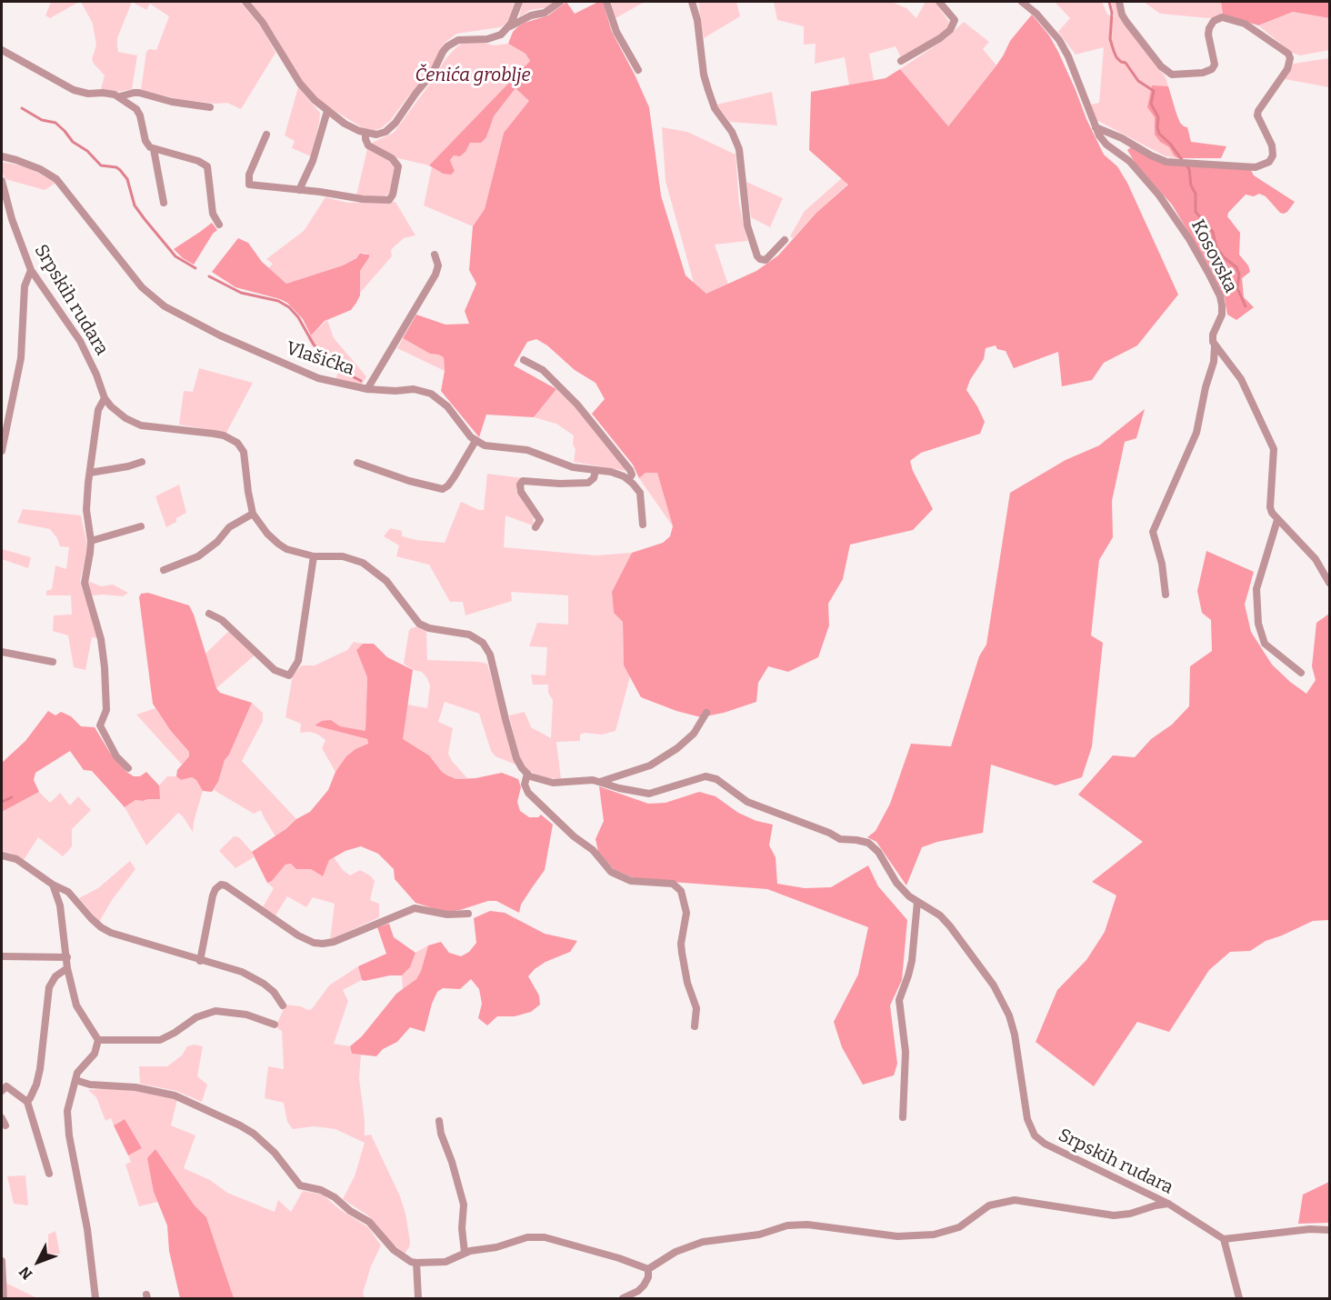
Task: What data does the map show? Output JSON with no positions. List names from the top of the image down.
{
  "streets": {
    "street": ["Kosovska", "Srpskih rudara", "Vlašićka"]
  },
  "parks": ["Čenića groblje"],
  "north": "bottom left"
}
